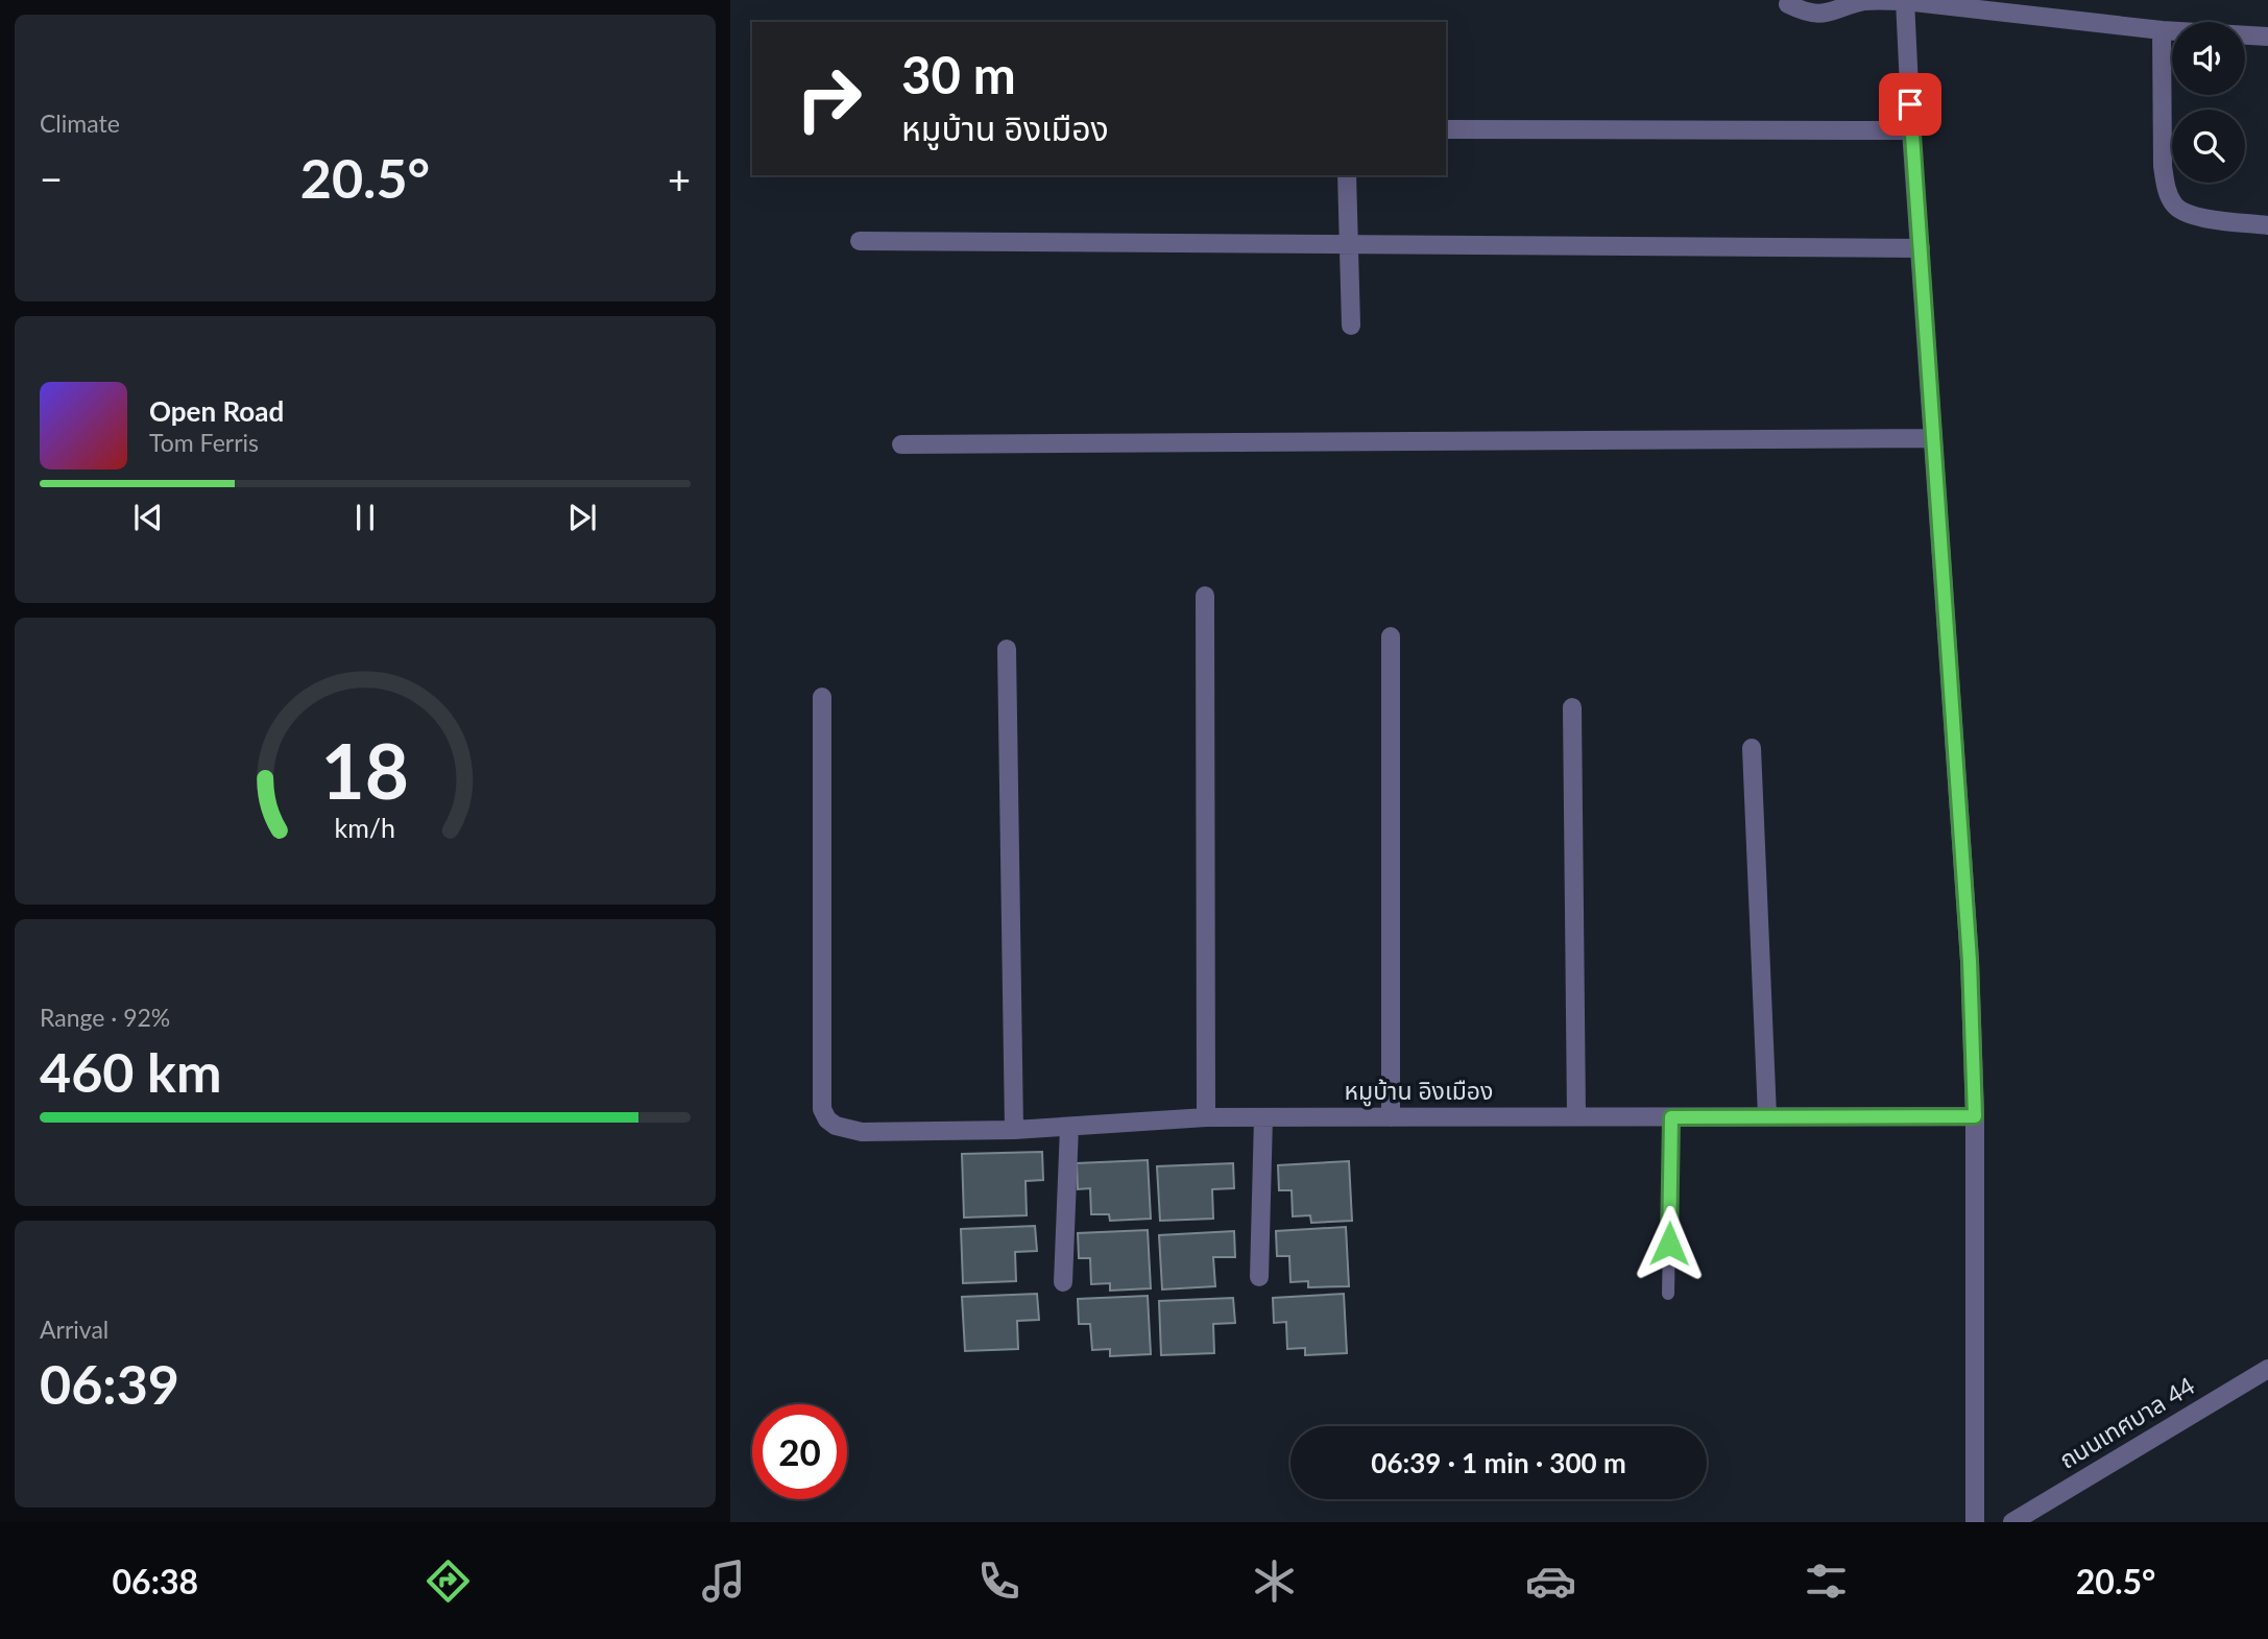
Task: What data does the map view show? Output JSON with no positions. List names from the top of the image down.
{
  "streets": {
    "street": ["หมูบ้าน อิงเมือง", "ถนนเทศบาล 44"]
  },
  "page": {
    "tile": [
      "Climate",
      ["Range · 92%", "460 km"],
      ["Arrival", "06:39"]
    ],
    "turn": ["30 m", "หมูบ้าน อิงเมือง"],
    "heat": ["−", "20.5°", "+"],
    "song": ["Open Road", "Tom Ferris"],
    "limit": "20",
    "trip": "06:39 · 1 min · 300 m",
    "tabs": ["06:38", "20.5°"],
    "gauge": ["18", "km/h"]
  }
}
